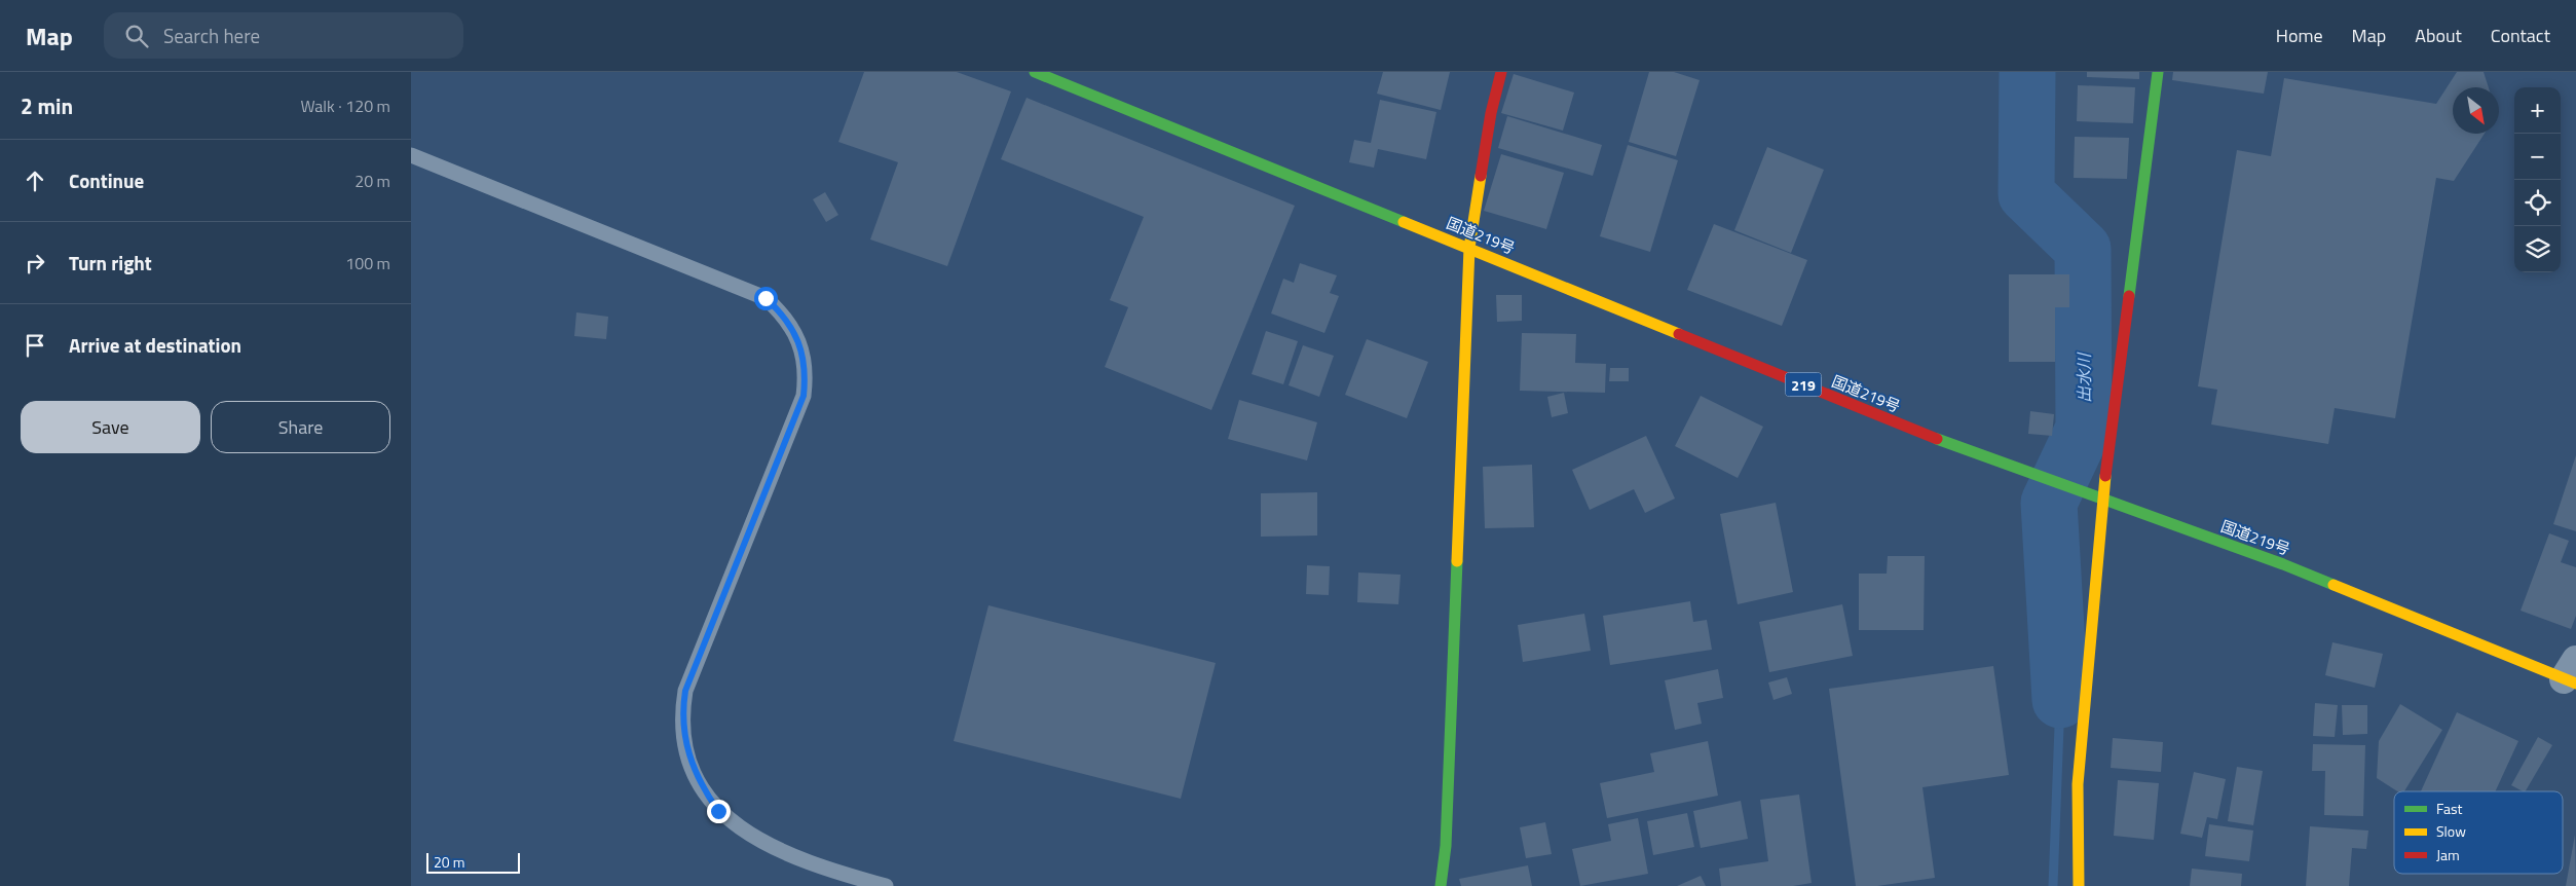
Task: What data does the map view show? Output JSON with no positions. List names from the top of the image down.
{
  "streets": {
    "main road": ["国道219号", "219"]
  },
  "water": ["出水川"],
  "legend": ["Fast", "Slow", "Jam"],
  "scale_bar": "20 m",
  "north": "bottom right",
  "page": {
    "header": "Map",
    "search": "Search here",
    "nav": [
      "Home",
      "Map",
      "About",
      "Contact"
    ],
    "heading": ["2 min", "Walk · 120 m"],
    "map_buttons": ["+", "−"],
    "list": [
      ["Continue", "20 m"],
      ["Turn right", "100 m"],
      "Arrive at destination"
    ],
    "buttons": ["Save", "Share"],
    "scale": "20 m"
  }
}
